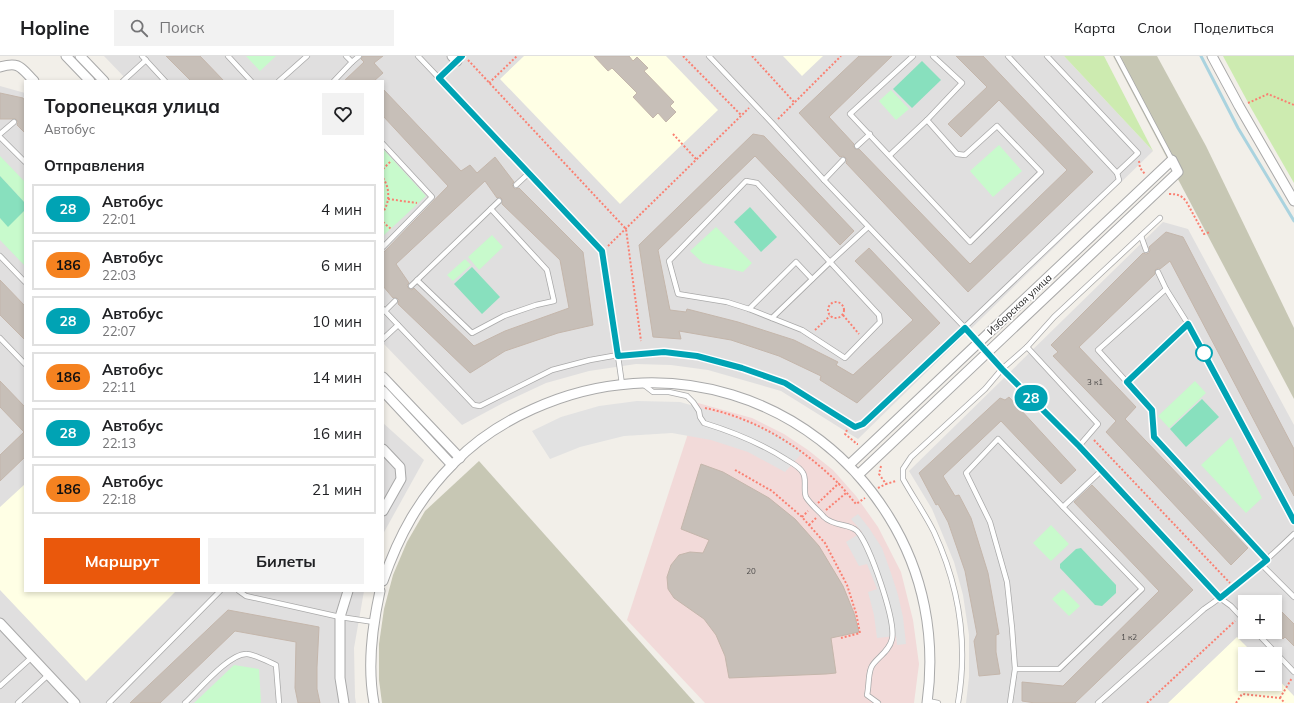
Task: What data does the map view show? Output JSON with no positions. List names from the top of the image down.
{
  "streets": {
    "street": ["Изборская улица"]
  },
  "lines": ["bus line 28"],
  "house_numbers": ["3 к1", "20", "1 к2"],
  "page": {
    "header": "Hopline",
    "search": "Поиск",
    "nav": ["Карта", "Слои", "Поделиться"],
    "on_map": "28",
    "heading": [
      ["Торопецкая улица", "Автобус"],
      "Отправления"
    ],
    "list": [
      {
        "mark": "28",
        "name": "Автобус",
        "note": "22:01",
        "value": "4 мин"
      },
      {
        "mark": "186",
        "name": "Автобус",
        "note": "22:03",
        "value": "6 мин"
      },
      {
        "mark": "28",
        "name": "Автобус",
        "note": "22:07",
        "value": "10 мин"
      },
      {
        "mark": "186",
        "name": "Автобус",
        "note": "22:11",
        "value": "14 мин"
      },
      {
        "mark": "28",
        "name": "Автобус",
        "note": "22:13",
        "value": "16 мин"
      },
      {
        "mark": "186",
        "name": "Автобус",
        "note": "22:18",
        "value": "21 мин"
      }
    ],
    "buttons": ["Маршрут", "Билеты"],
    "map_buttons": ["+", "−"]
  }
}
